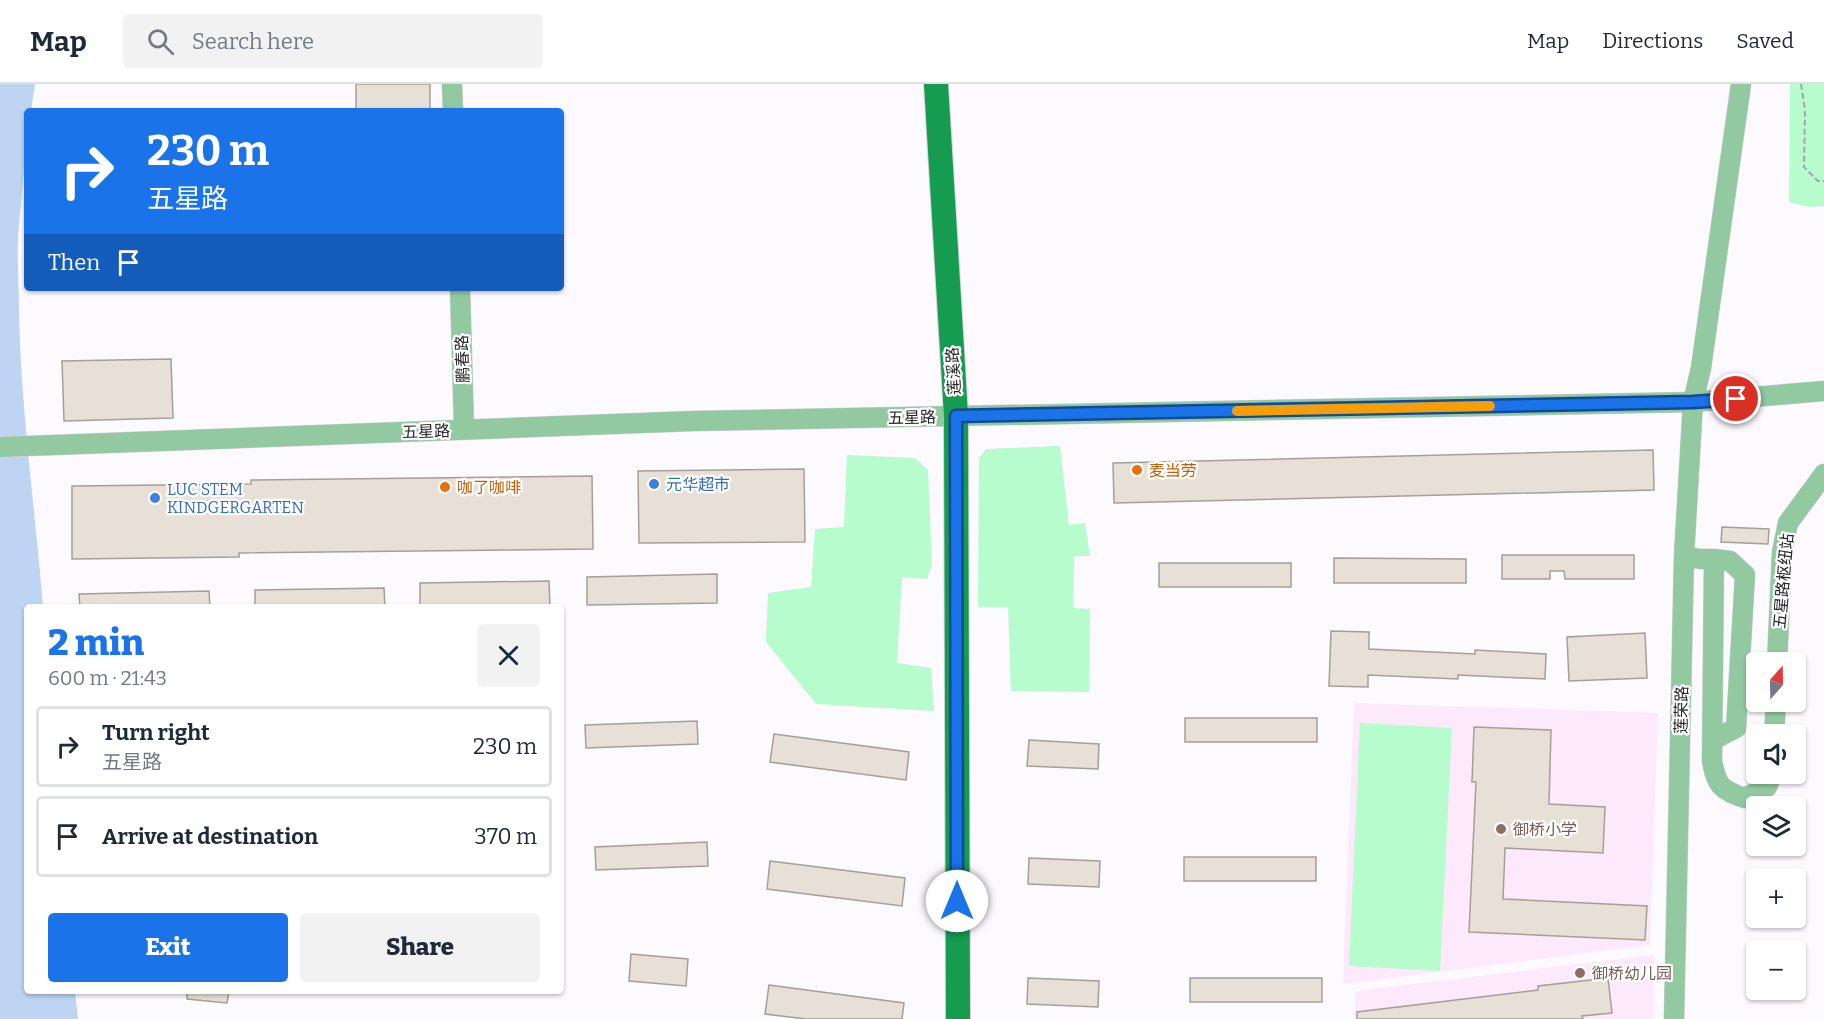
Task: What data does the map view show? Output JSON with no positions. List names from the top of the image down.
{
  "streets": {
    "main road": ["莲溪路"],
    "street": [
      "鹏春路",
      "五星路",
      "五星路枢纽站",
      "莲荣路"
    ]
  },
  "crossings": [
    ["鹏春路", "五星路"],
    ["莲溪路", "五星路"],
    ["五星路", "莲荣路"]
  ],
  "places": [
    "麦当劳",
    "元华超市",
    "咖了咖啡",
    "LUC STEM KINDGERGARTEN",
    "御桥小学",
    "御桥幼儿园"
  ],
  "north": "top",
  "page": {
    "header": "Map",
    "search": "Search here",
    "nav": ["Map", "Directions", "Saved"],
    "turn": ["230 m", "五星路"],
    "then": "Then",
    "heading": ["2 min", "600 m · 21:43"],
    "map_buttons": ["+", "−"],
    "list": [
      {
        "name": "Turn right",
        "note": "五星路",
        "value": "230 m"
      },
      {
        "name": "Arrive at destination",
        "value": "370 m"
      }
    ],
    "buttons": ["Exit", "Share"]
  }
}
